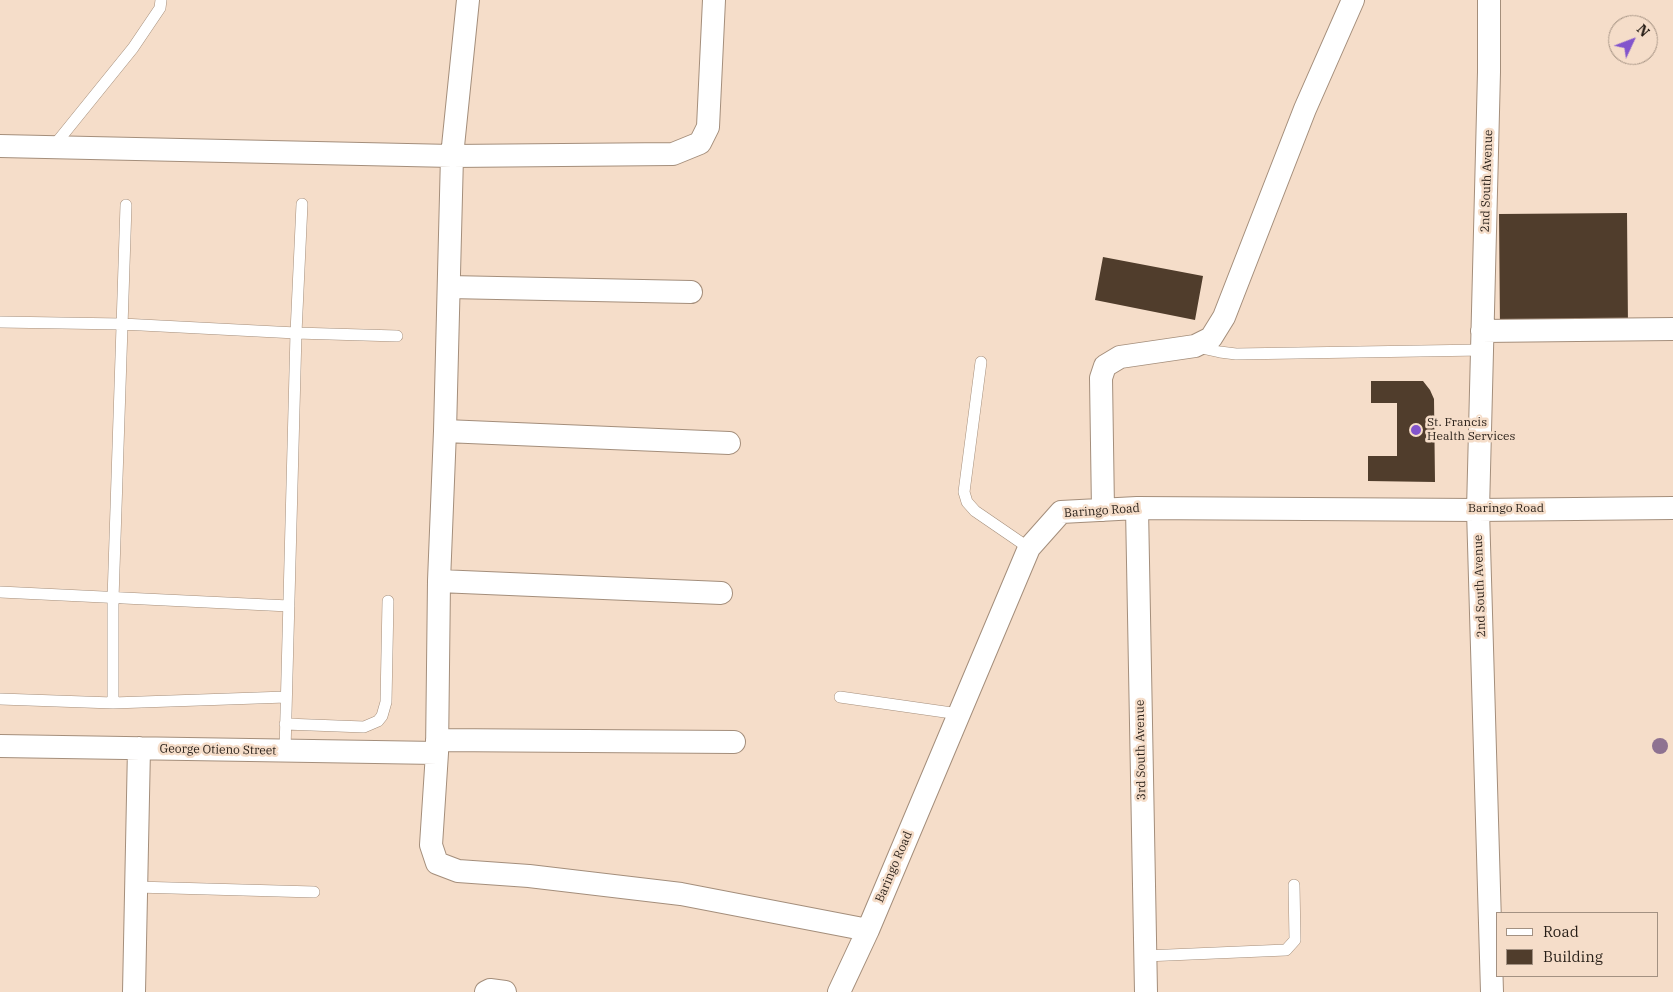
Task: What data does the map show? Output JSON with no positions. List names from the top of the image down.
{
  "streets": {
    "street": [
      "2nd South Avenue",
      "Baringo Road",
      "George Otieno Street",
      "3rd South Avenue"
    ]
  },
  "crossings": [
    ["2nd South Avenue", "Baringo Road"],
    ["Baringo Road", "3rd South Avenue"]
  ],
  "places": ["St. Francis Health Services"],
  "legend": ["Road", "Building"],
  "north": "top right"
}
